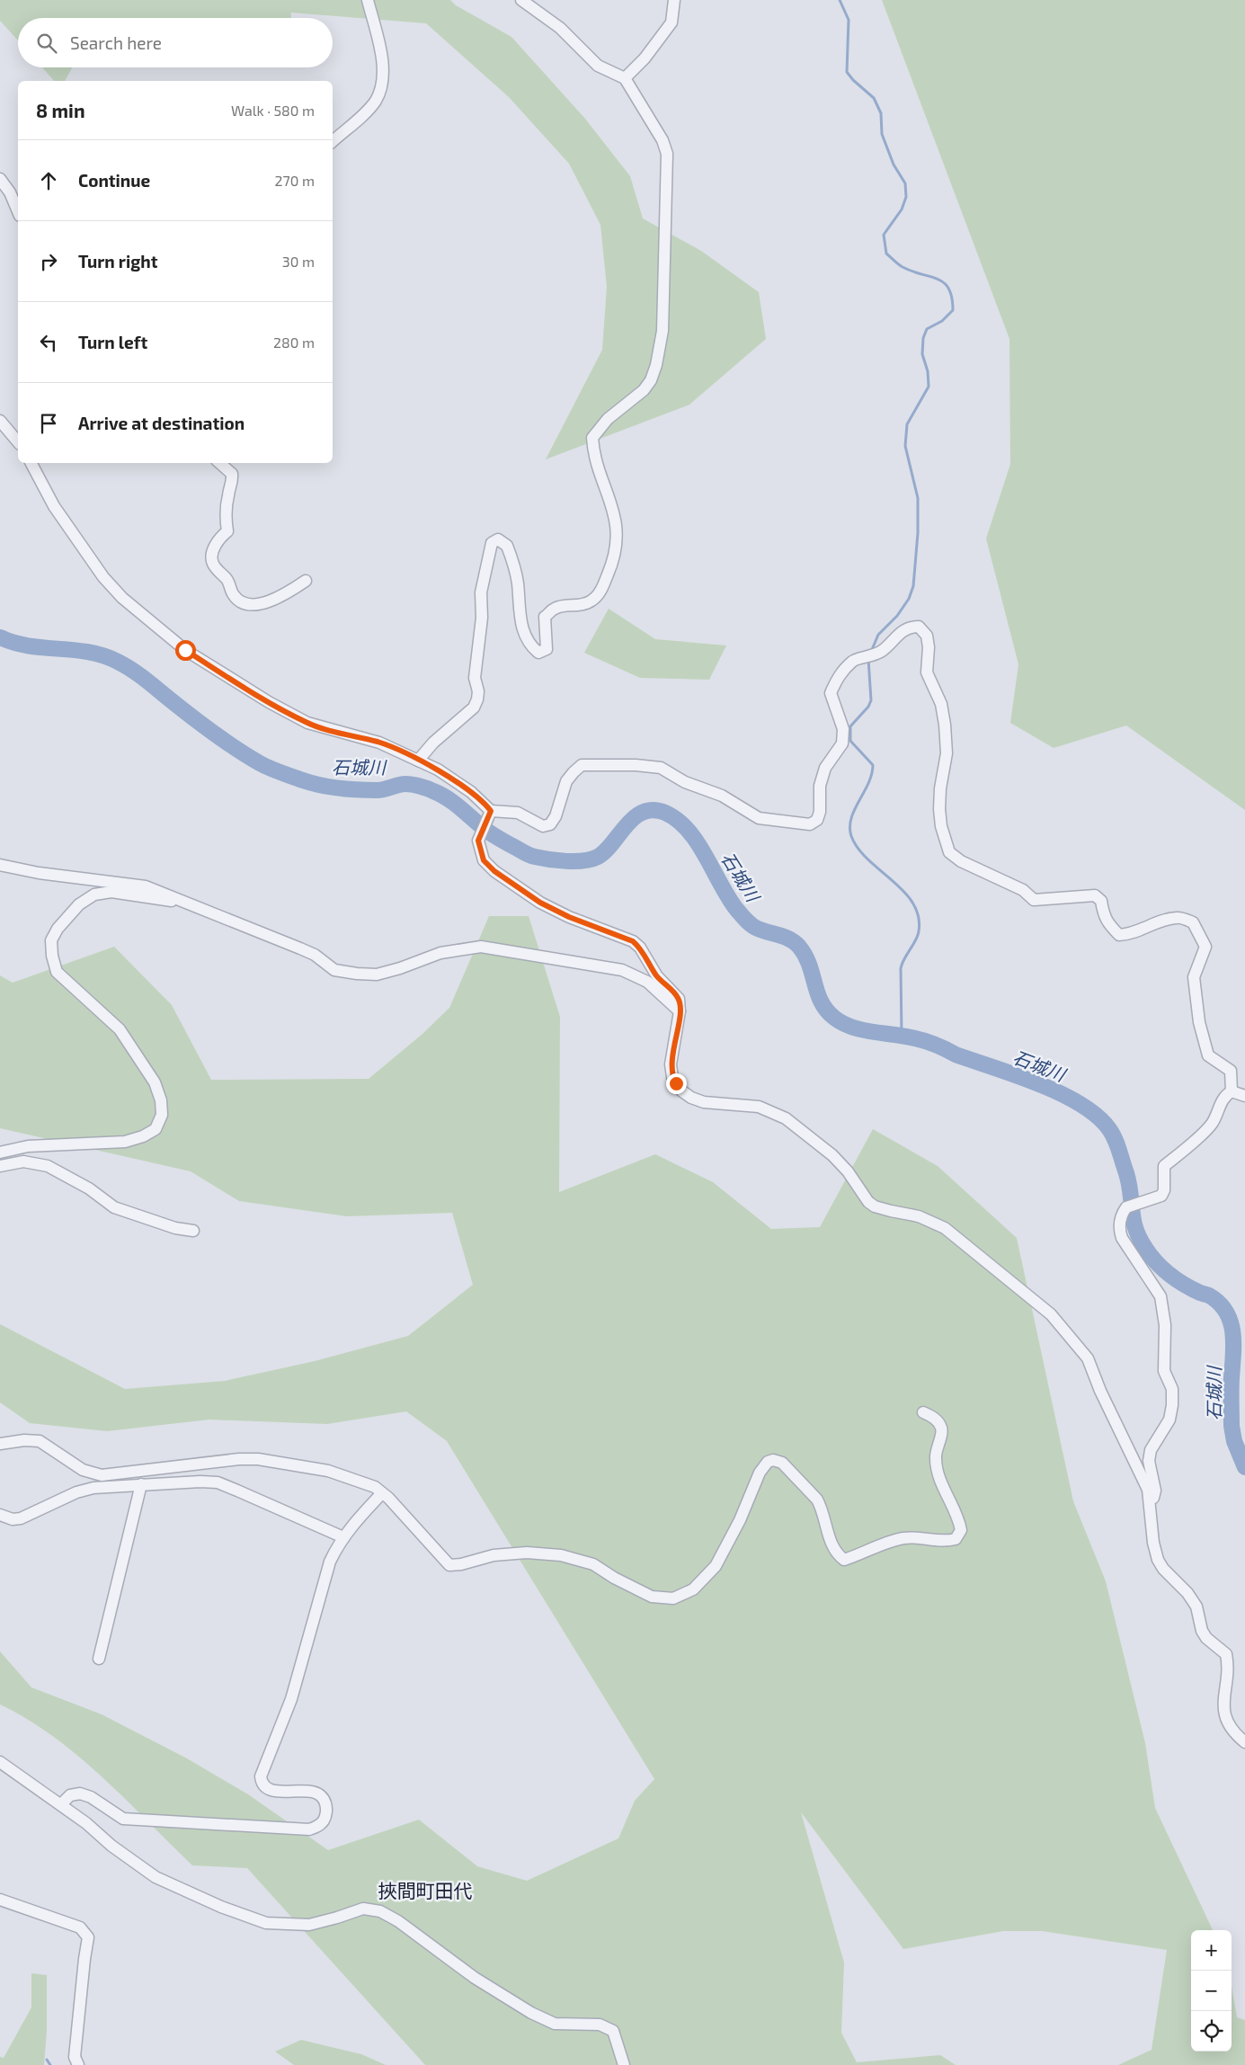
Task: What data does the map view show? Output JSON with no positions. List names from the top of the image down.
{
  "districts": ["挾間町田代"],
  "water": ["石城川"],
  "page": {
    "search": "Search here",
    "heading": ["8 min", "Walk · 580 m"],
    "list": [
      ["Continue", "270 m"],
      ["Turn right", "30 m"],
      ["Turn left", "280 m"],
      "Arrive at destination"
    ],
    "map_buttons": ["+", "−"]
  }
}
